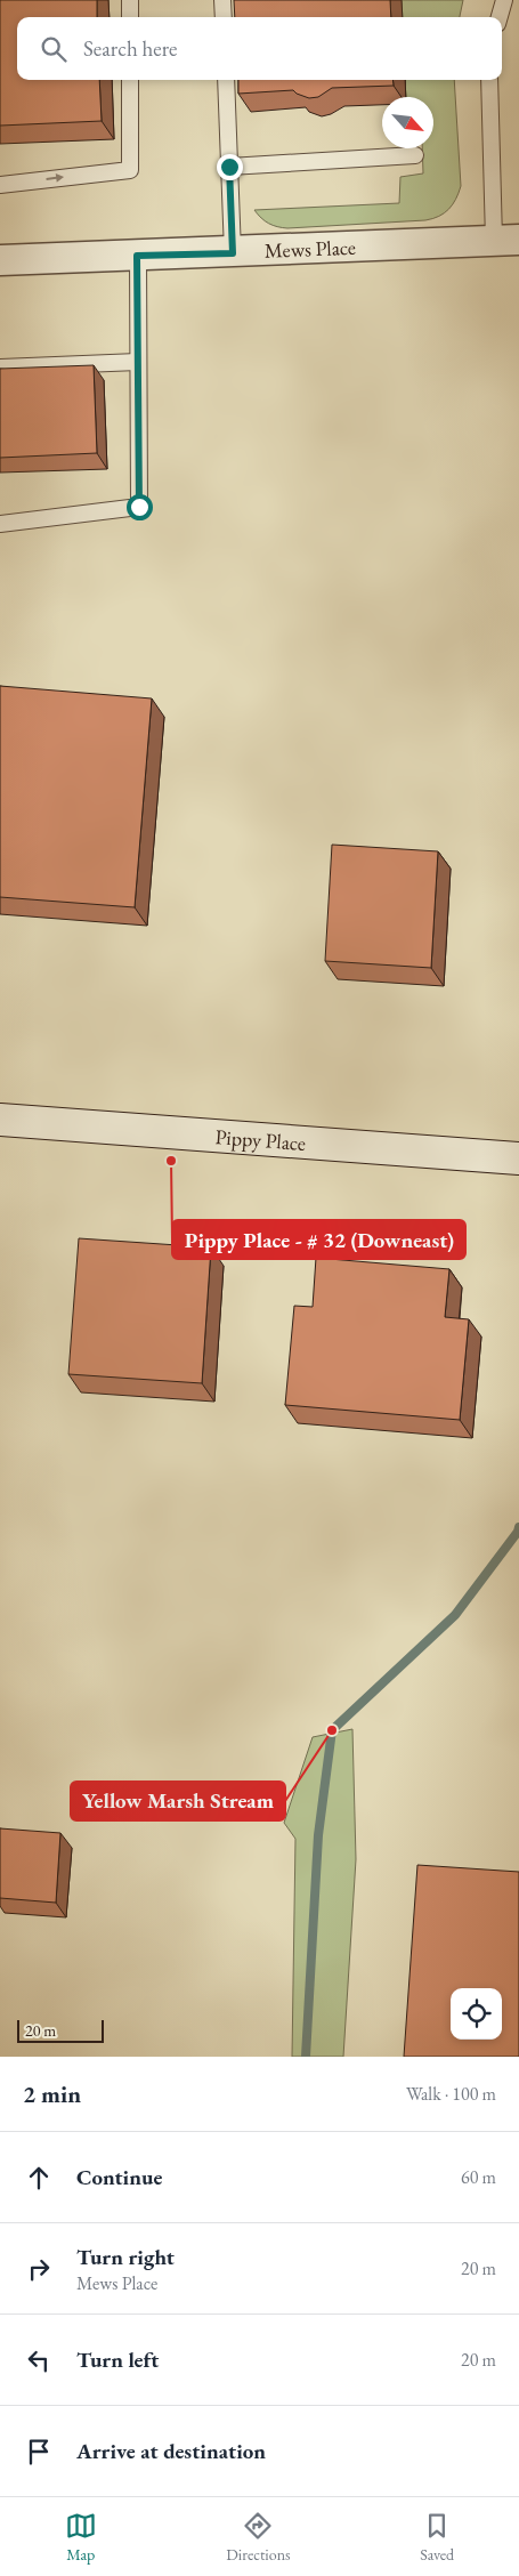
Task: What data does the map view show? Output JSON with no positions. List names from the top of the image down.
{
  "streets": {
    "street": ["Mews Place", "Pippy Place"]
  },
  "places": ["Pippy Place - # 32 (Downeast)", "Yellow Marsh Stream"],
  "scale_bar": "20 m",
  "north": "bottom right",
  "page": {
    "search": "Search here",
    "scale": "20 m",
    "heading": ["2 min", "Walk · 100 m"],
    "list": [
      ["Continue", "60 m"],
      ["Turn right", "Mews Place", "20 m"],
      ["Turn left", "20 m"],
      "Arrive at destination"
    ],
    "nav": ["Map", "Directions", "Saved"]
  }
}
